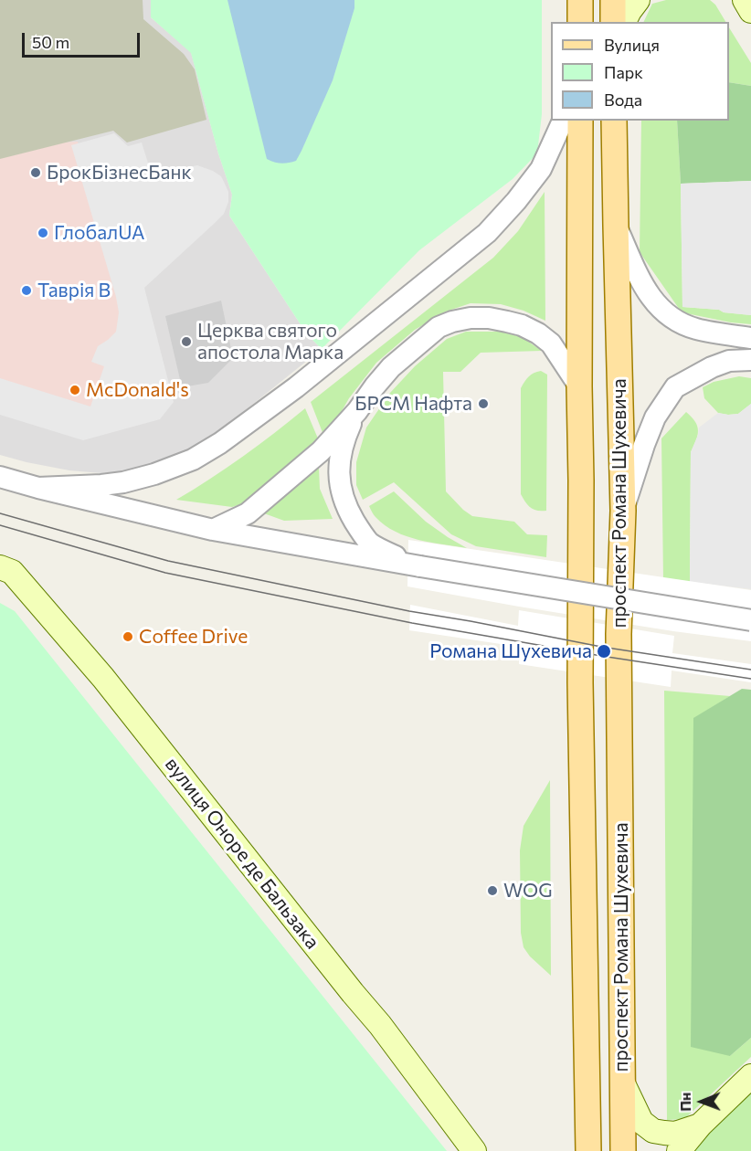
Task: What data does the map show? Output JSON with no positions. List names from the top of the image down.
{
  "streets": {
    "main road": ["проспект Романа Шухевича", "вулиця Оноре де Бальзака"]
  },
  "places": [
    "БрокБізнесБанк",
    "ГлобалUA",
    "Таврія В",
    "Церква святого апостола Марка",
    "McDonald's",
    "БРСМ Нафта",
    "Coffee Drive",
    "Романа Шухевича",
    "WOG"
  ],
  "legend": ["Вулиця", "Парк", "Вода"],
  "scale_bar": "50 m",
  "north": "left"
}
